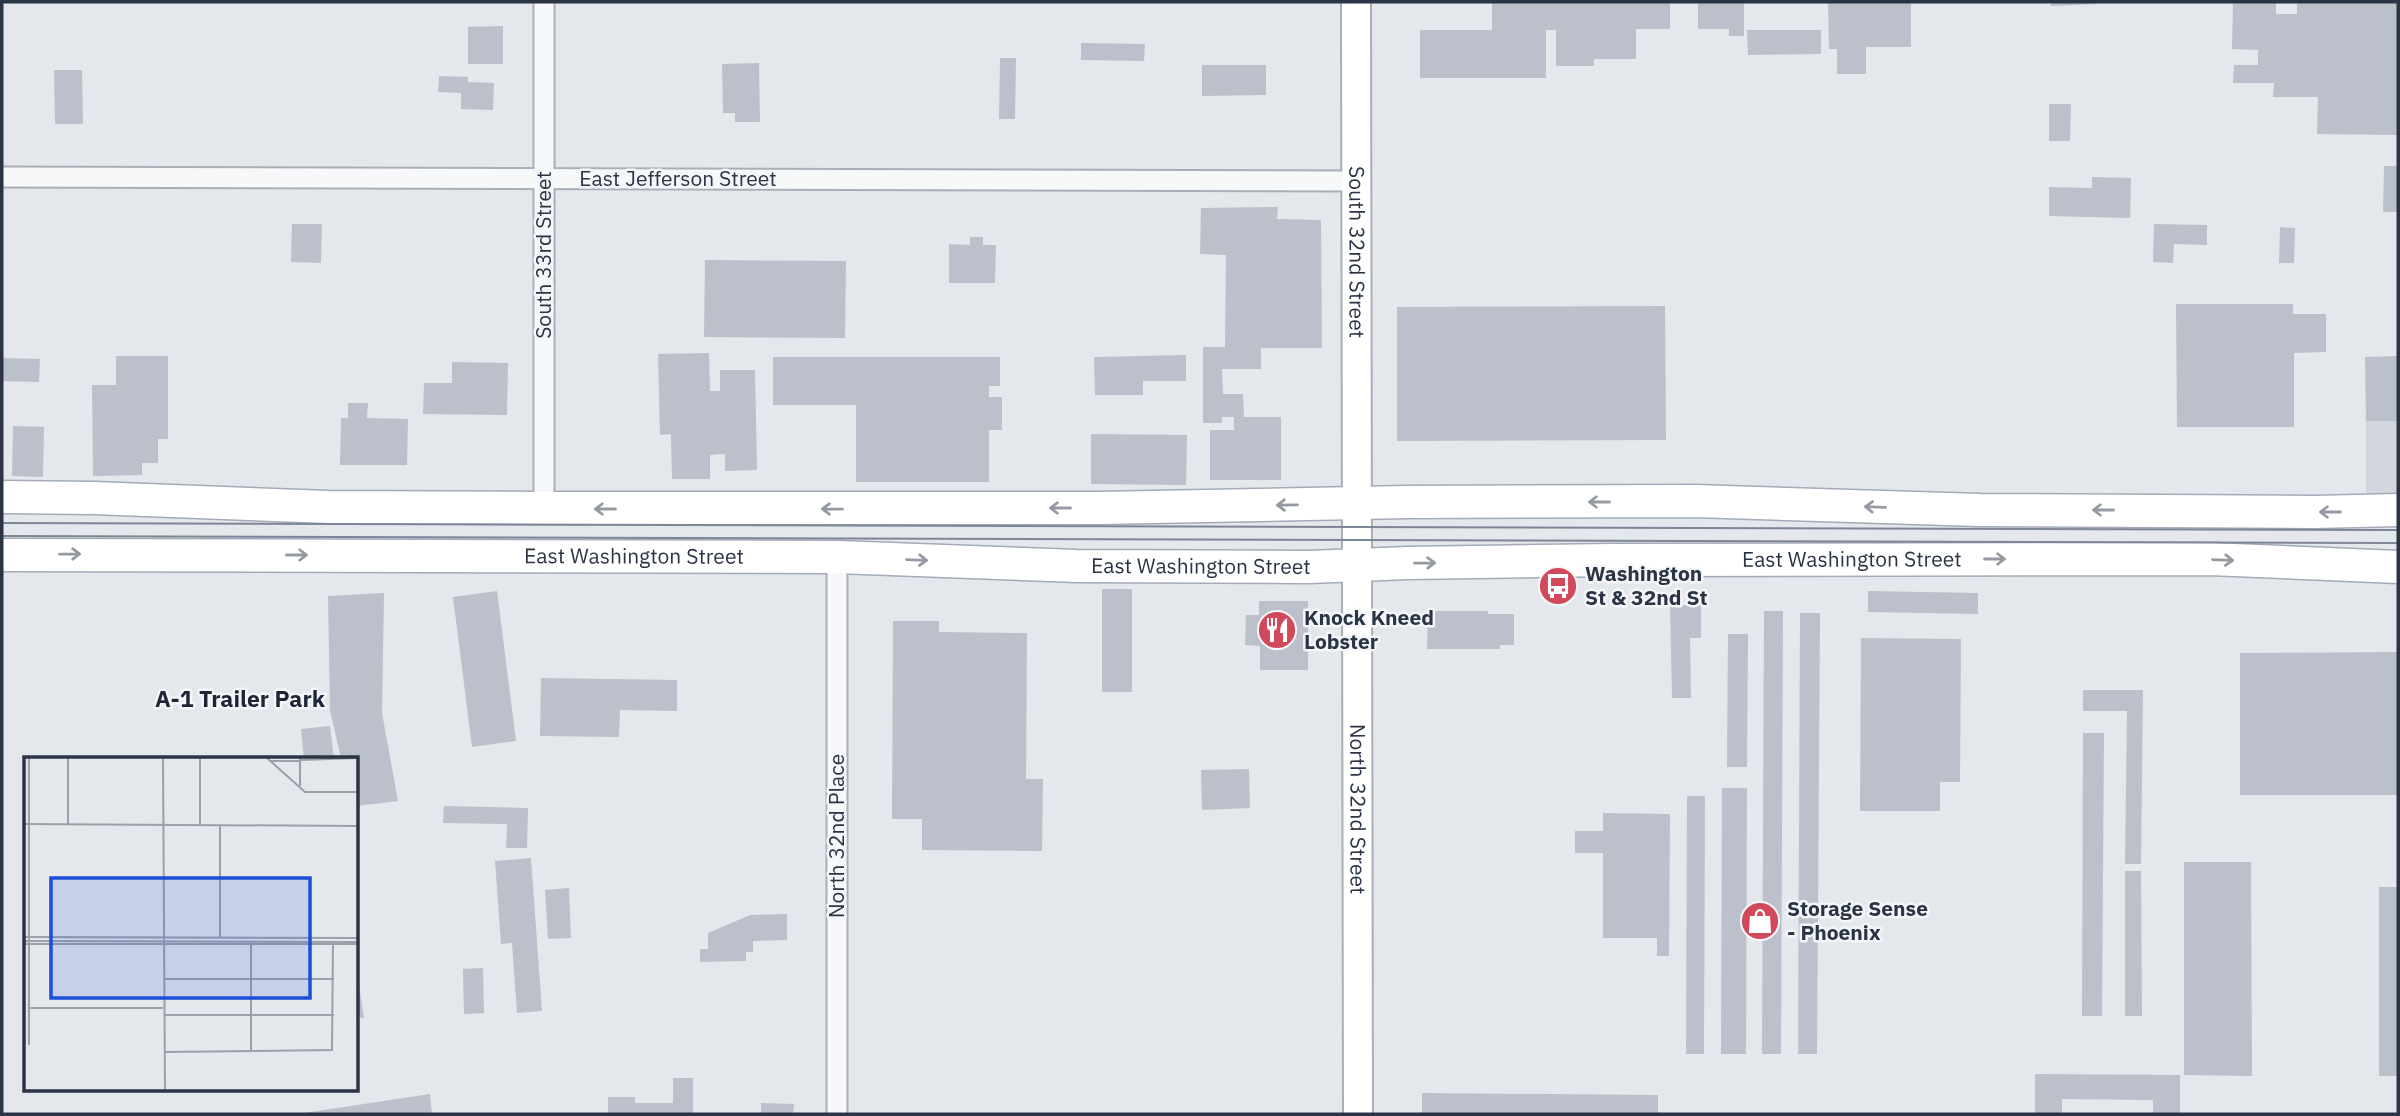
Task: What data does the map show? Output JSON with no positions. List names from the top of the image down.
{
  "streets": {
    "main road": ["South 32nd Street", "East Washington Street", "North 32nd Street"],
    "street": ["East Jefferson Street", "South 33rd Street", "North 32nd Place"]
  },
  "crossings": [
    ["East Jefferson Street", "South 32nd Street"],
    ["East Jefferson Street", "South 33rd Street"],
    ["South 32nd Street", "North 32nd Street"],
    ["East Washington Street", "North 32nd Street"],
    ["East Washington Street", "North 32nd Place"]
  ],
  "districts": ["A-1 Trailer Park"],
  "places": {
    "bus stop": ["Washington St & 32nd St"],
    "restaurant": ["Knock Kneed Lobster"],
    "shop": ["Storage Sense - Phoenix"]
  }
}
